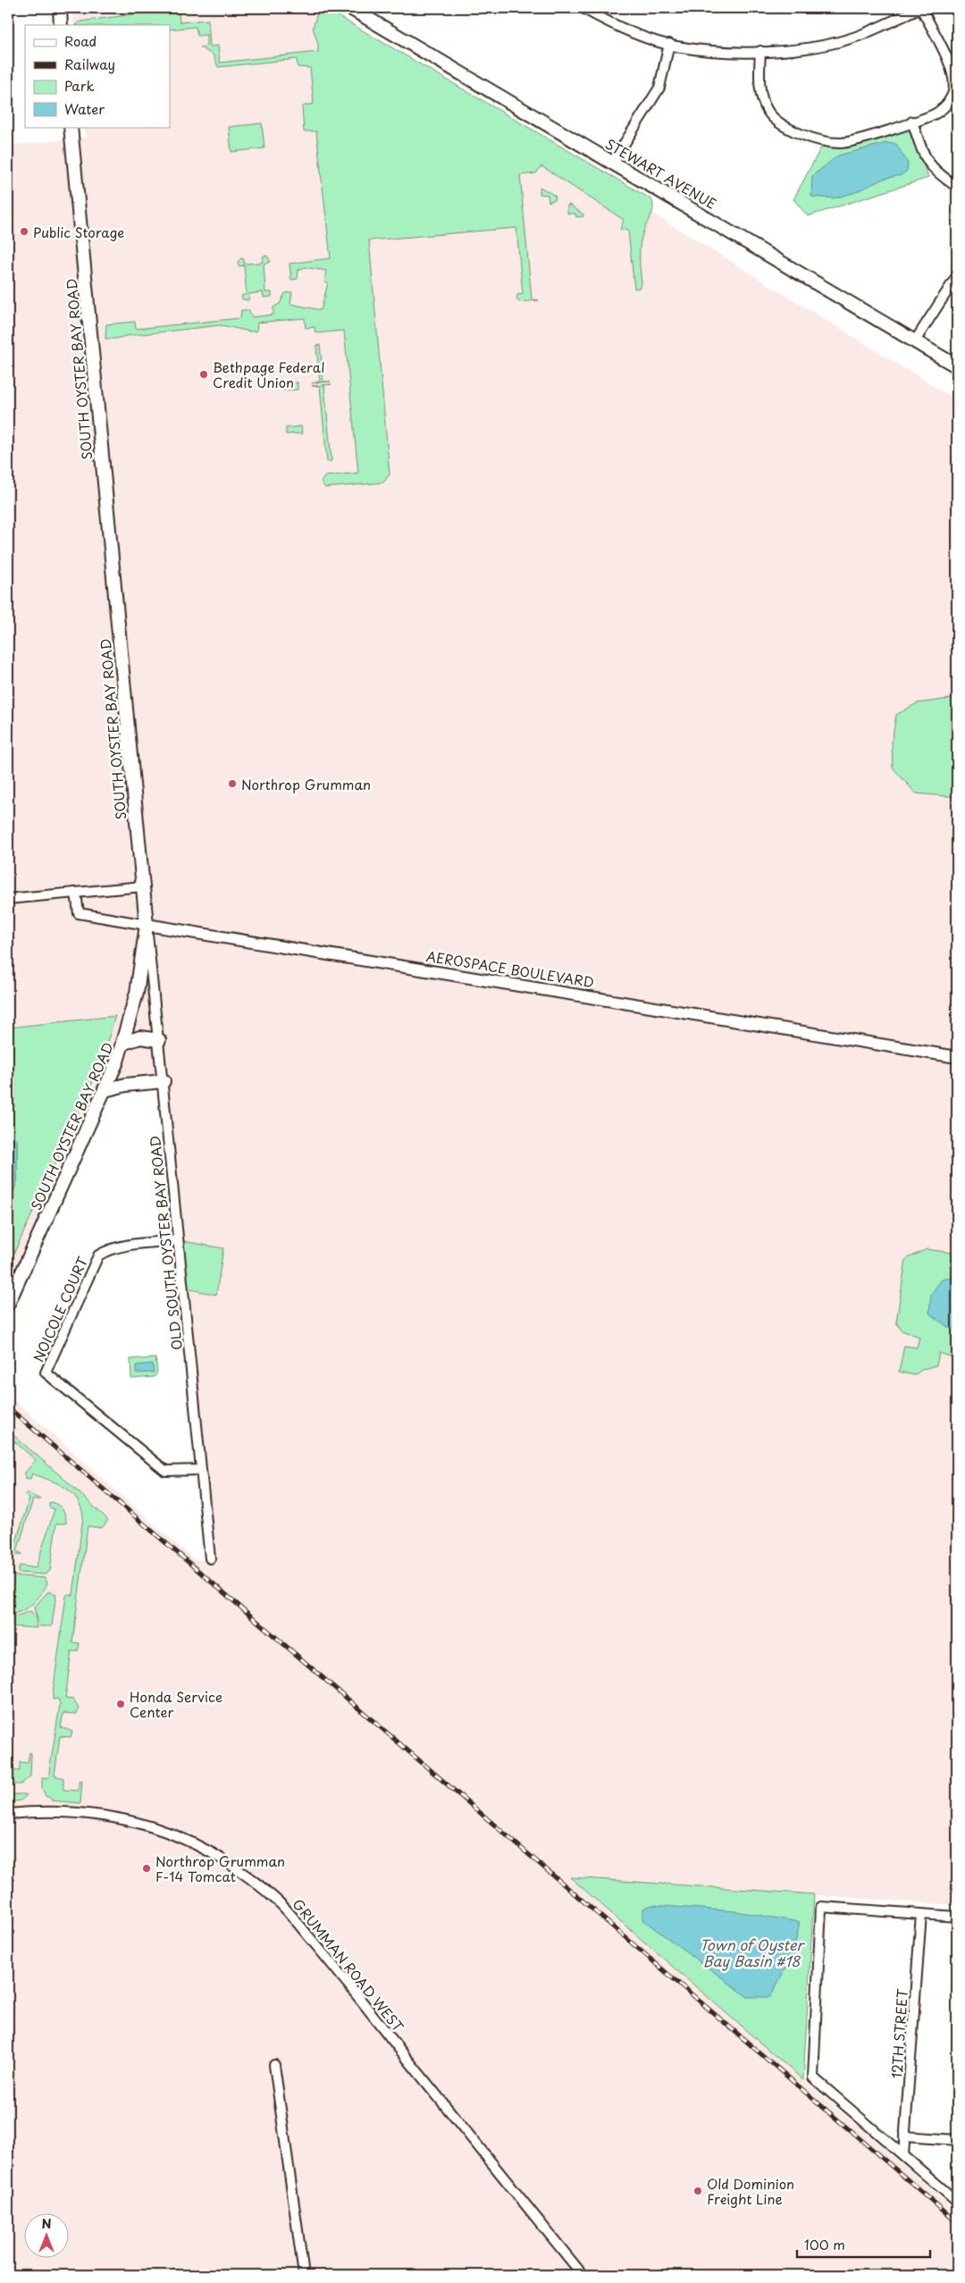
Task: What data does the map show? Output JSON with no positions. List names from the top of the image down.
{
  "streets": {
    "main road": ["STEWART AVENUE", "SOUTH OYSTER BAY ROAD"],
    "street": [
      "AEROSPACE BOULEVARD",
      "OLD SOUTH OYSTER BAY ROAD",
      "NOICOLE COURT",
      "GRUMMAN ROAD WEST",
      "12TH STREET"
    ]
  },
  "crossings": [
    ["SOUTH OYSTER BAY ROAD", "AEROSPACE BOULEVARD"],
    ["SOUTH OYSTER BAY ROAD", "OLD SOUTH OYSTER BAY ROAD"],
    ["AEROSPACE BOULEVARD", "OLD SOUTH OYSTER BAY ROAD"],
    ["OLD SOUTH OYSTER BAY ROAD", "NOICOLE COURT"]
  ],
  "water": ["Town of Oyster Bay Basin #18"],
  "places": [
    "Public Storage",
    "Bethpage Federal Credit Union",
    "Northrop Grumman",
    "Honda Service Center",
    "Northrop Grumman F-14 Tomcat",
    "Old Dominion Freight Line"
  ],
  "legend": [
    "Road",
    "Railway",
    "Park",
    "Water"
  ],
  "scale_bar": "100 m",
  "north": "top"
}
